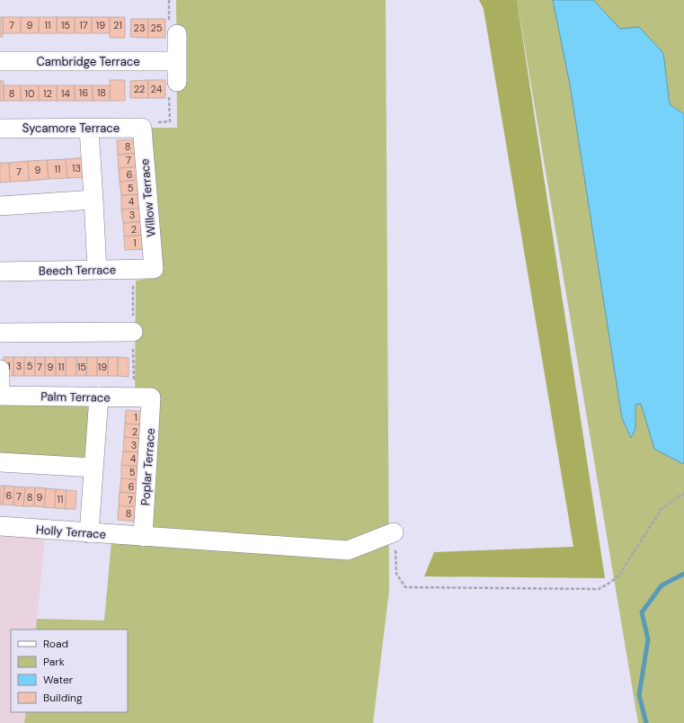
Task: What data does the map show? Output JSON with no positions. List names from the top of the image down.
{
  "streets": {
    "street": [
      "Cambridge Terrace",
      "Sycamore Terrace",
      "Willow Terrace",
      "Beech Terrace",
      "Palm Terrace",
      "Poplar Terrace",
      "Holly Terrace"
    ]
  },
  "crossings": [
    ["Sycamore Terrace", "Willow Terrace"],
    ["Willow Terrace", "Beech Terrace"],
    ["Palm Terrace", "Poplar Terrace"],
    ["Poplar Terrace", "Holly Terrace"]
  ],
  "house_numbers": [
    "7",
    "9",
    "11",
    "15",
    "17",
    "19",
    "21",
    "23",
    "25",
    "22",
    "24",
    "16",
    "18",
    "8",
    "10",
    "12",
    "14",
    "8",
    "7",
    "13",
    "11",
    "9",
    "7",
    "6",
    "5",
    "4",
    "3",
    "2",
    "1",
    "1",
    "3",
    "5",
    "7",
    "9",
    "11",
    "15",
    "19",
    "1",
    "2",
    "3",
    "4",
    "5",
    "6",
    "6",
    "7",
    "8",
    "9",
    "11",
    "7",
    "8"
  ],
  "legend": [
    "Road",
    "Park",
    "Water",
    "Building"
  ]
}
